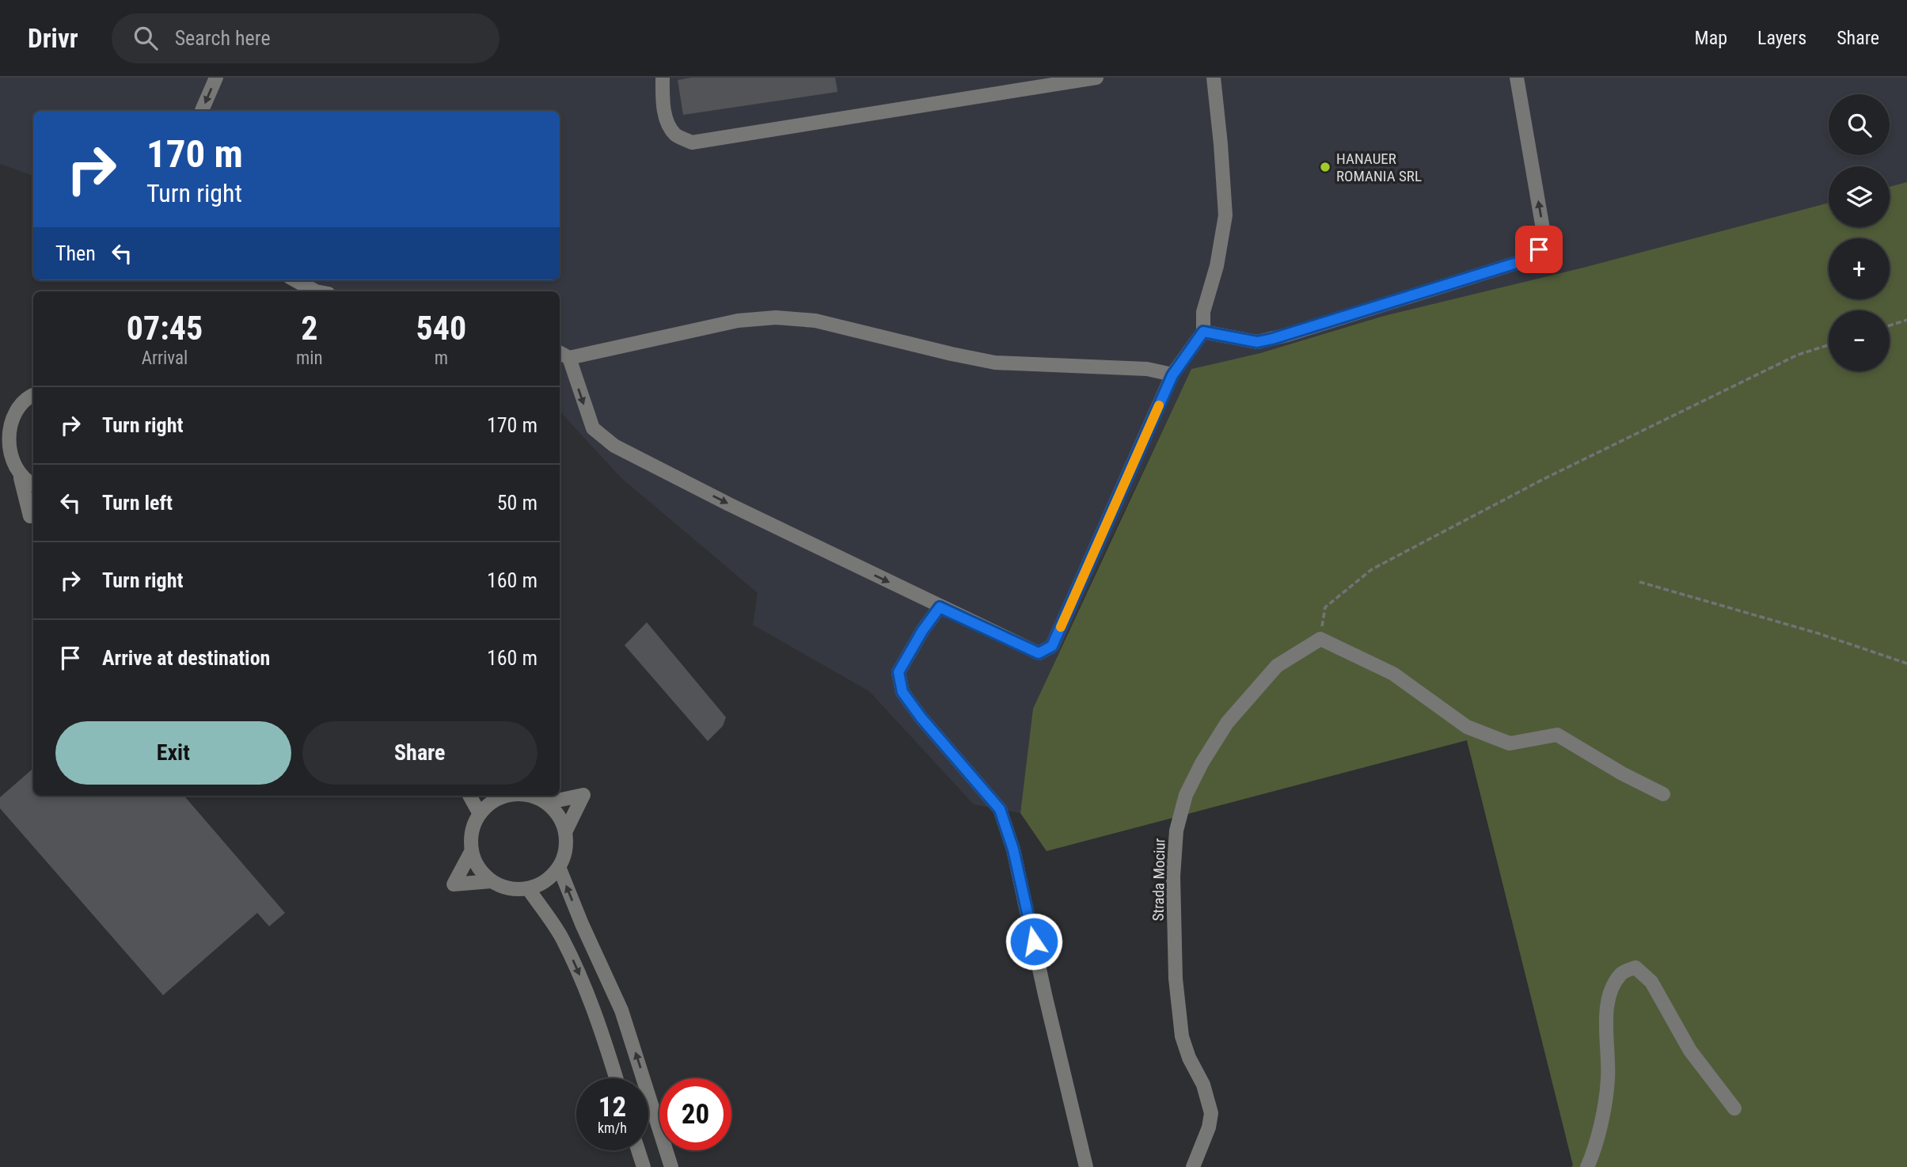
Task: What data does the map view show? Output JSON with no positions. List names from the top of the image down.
{
  "streets": {
    "street": ["Strada Mociur"]
  },
  "places": ["HANAUER ROMANIA SRL"],
  "page": {
    "header": "Drivr",
    "search": "Search here",
    "nav": ["Map", "Layers", "Share"],
    "map_buttons": ["+", "−"],
    "turn": ["170 m", "Turn right"],
    "then": "Then",
    "eta": [
      "07:45",
      "Arrival",
      "2",
      "min",
      "540",
      "m"
    ],
    "list": [
      {
        "name": "Turn right",
        "value": "170 m"
      },
      {
        "name": "Turn left",
        "value": "50 m"
      },
      {
        "name": "Turn right",
        "value": "160 m"
      },
      {
        "name": "Arrive at destination",
        "value": "160 m"
      }
    ],
    "buttons": ["Exit", "Share"],
    "speed": "12 km/h",
    "limit": "20"
  }
}
